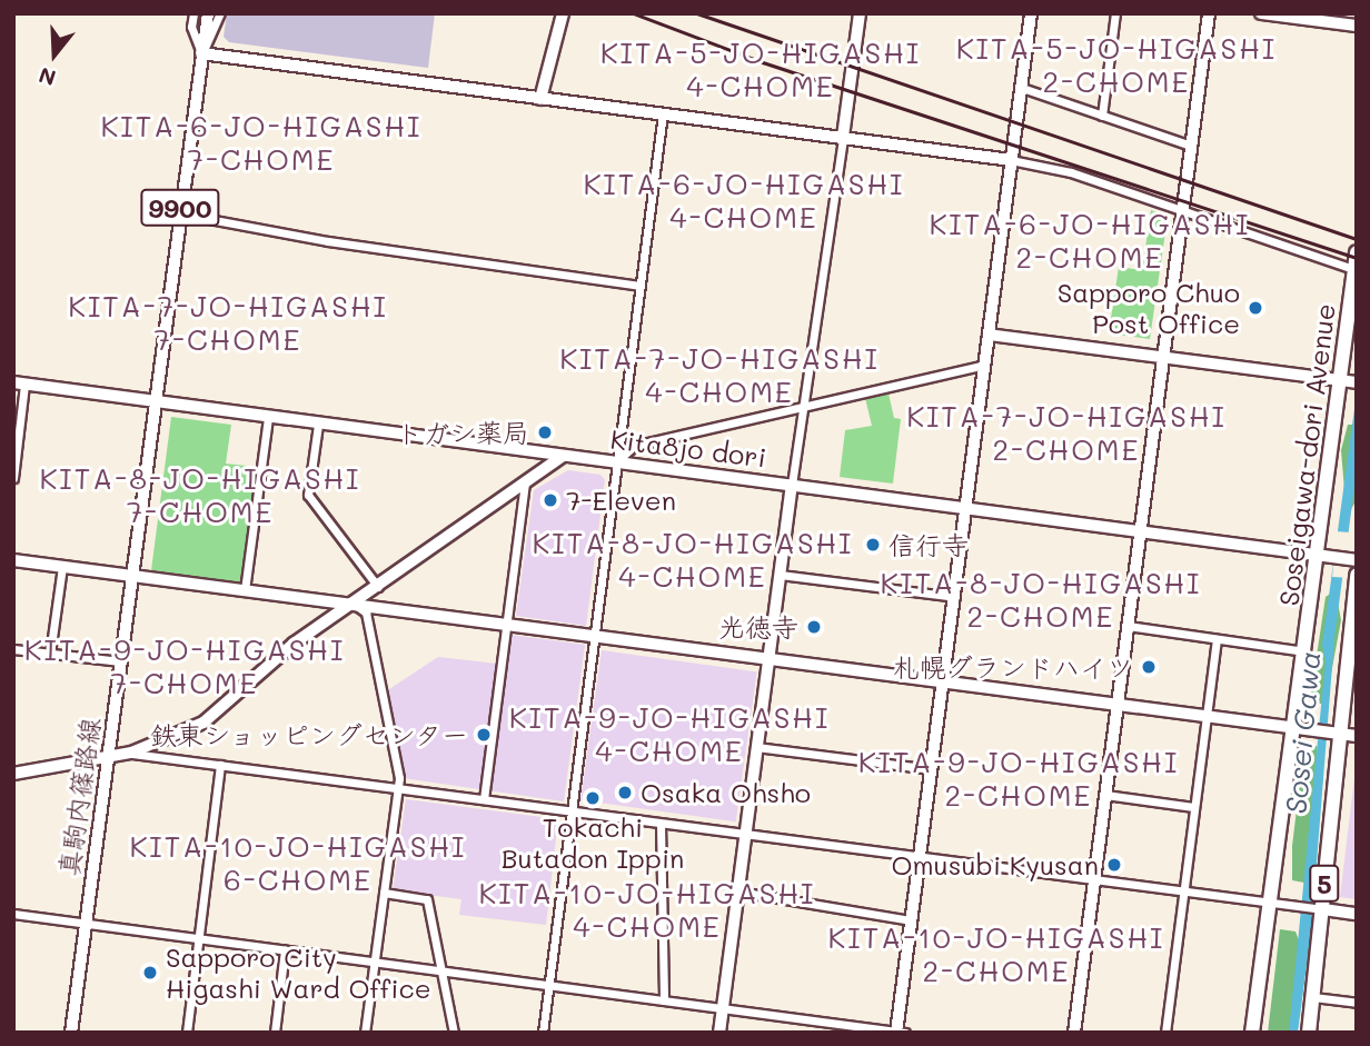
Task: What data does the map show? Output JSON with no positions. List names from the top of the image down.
{
  "streets": {
    "highway": ["Soseigawa-dori Avenue", "5"],
    "main road": ["9900", "真駒内篠路線"],
    "street": ["Kita8jo dori"]
  },
  "crossings": [
    ["Kita8jo dori", "Soseigawa-dori Avenue"],
    ["Kita8jo dori", "真駒内篠路線"]
  ],
  "districts": [
    "KITA-5-JO-HIGASHI 2-CHOME",
    "KITA-5-JO-HIGASHI 4-CHOME",
    "KITA-6-JO-HIGASHI 7-CHOME",
    "KITA-6-JO-HIGASHI 4-CHOME",
    "KITA-6-JO-HIGASHI 2-CHOME",
    "KITA-7-JO-HIGASHI 7-CHOME",
    "KITA-7-JO-HIGASHI 4-CHOME",
    "KITA-7-JO-HIGASHI 2-CHOME",
    "KITA-8-JO-HIGASHI 7-CHOME",
    "KITA-8-JO-HIGASHI 4-CHOME",
    "KITA-8-JO-HIGASHI 2-CHOME",
    "KITA-9-JO-HIGASHI 7-CHOME",
    "KITA-9-JO-HIGASHI 4-CHOME",
    "KITA-9-JO-HIGASHI 2-CHOME",
    "KITA-10-JO-HIGASHI 6-CHOME",
    "KITA-10-JO-HIGASHI 4-CHOME",
    "KITA-10-JO-HIGASHI 2-CHOME"
  ],
  "water": ["Sosei Gawa"],
  "places": [
    "Sapporo Chuo Post Office",
    "トガシ薬局",
    "7-Eleven",
    "信行寺",
    "光徳寺",
    "札幌グランドハイツ",
    "鉄東ショッピングセンター",
    "Osaka Ohsho",
    "Tokachi Butadon Ippin",
    "Omusubi Kyusan",
    "Sapporo City Higashi Ward Office"
  ],
  "north": "bottom"
}
